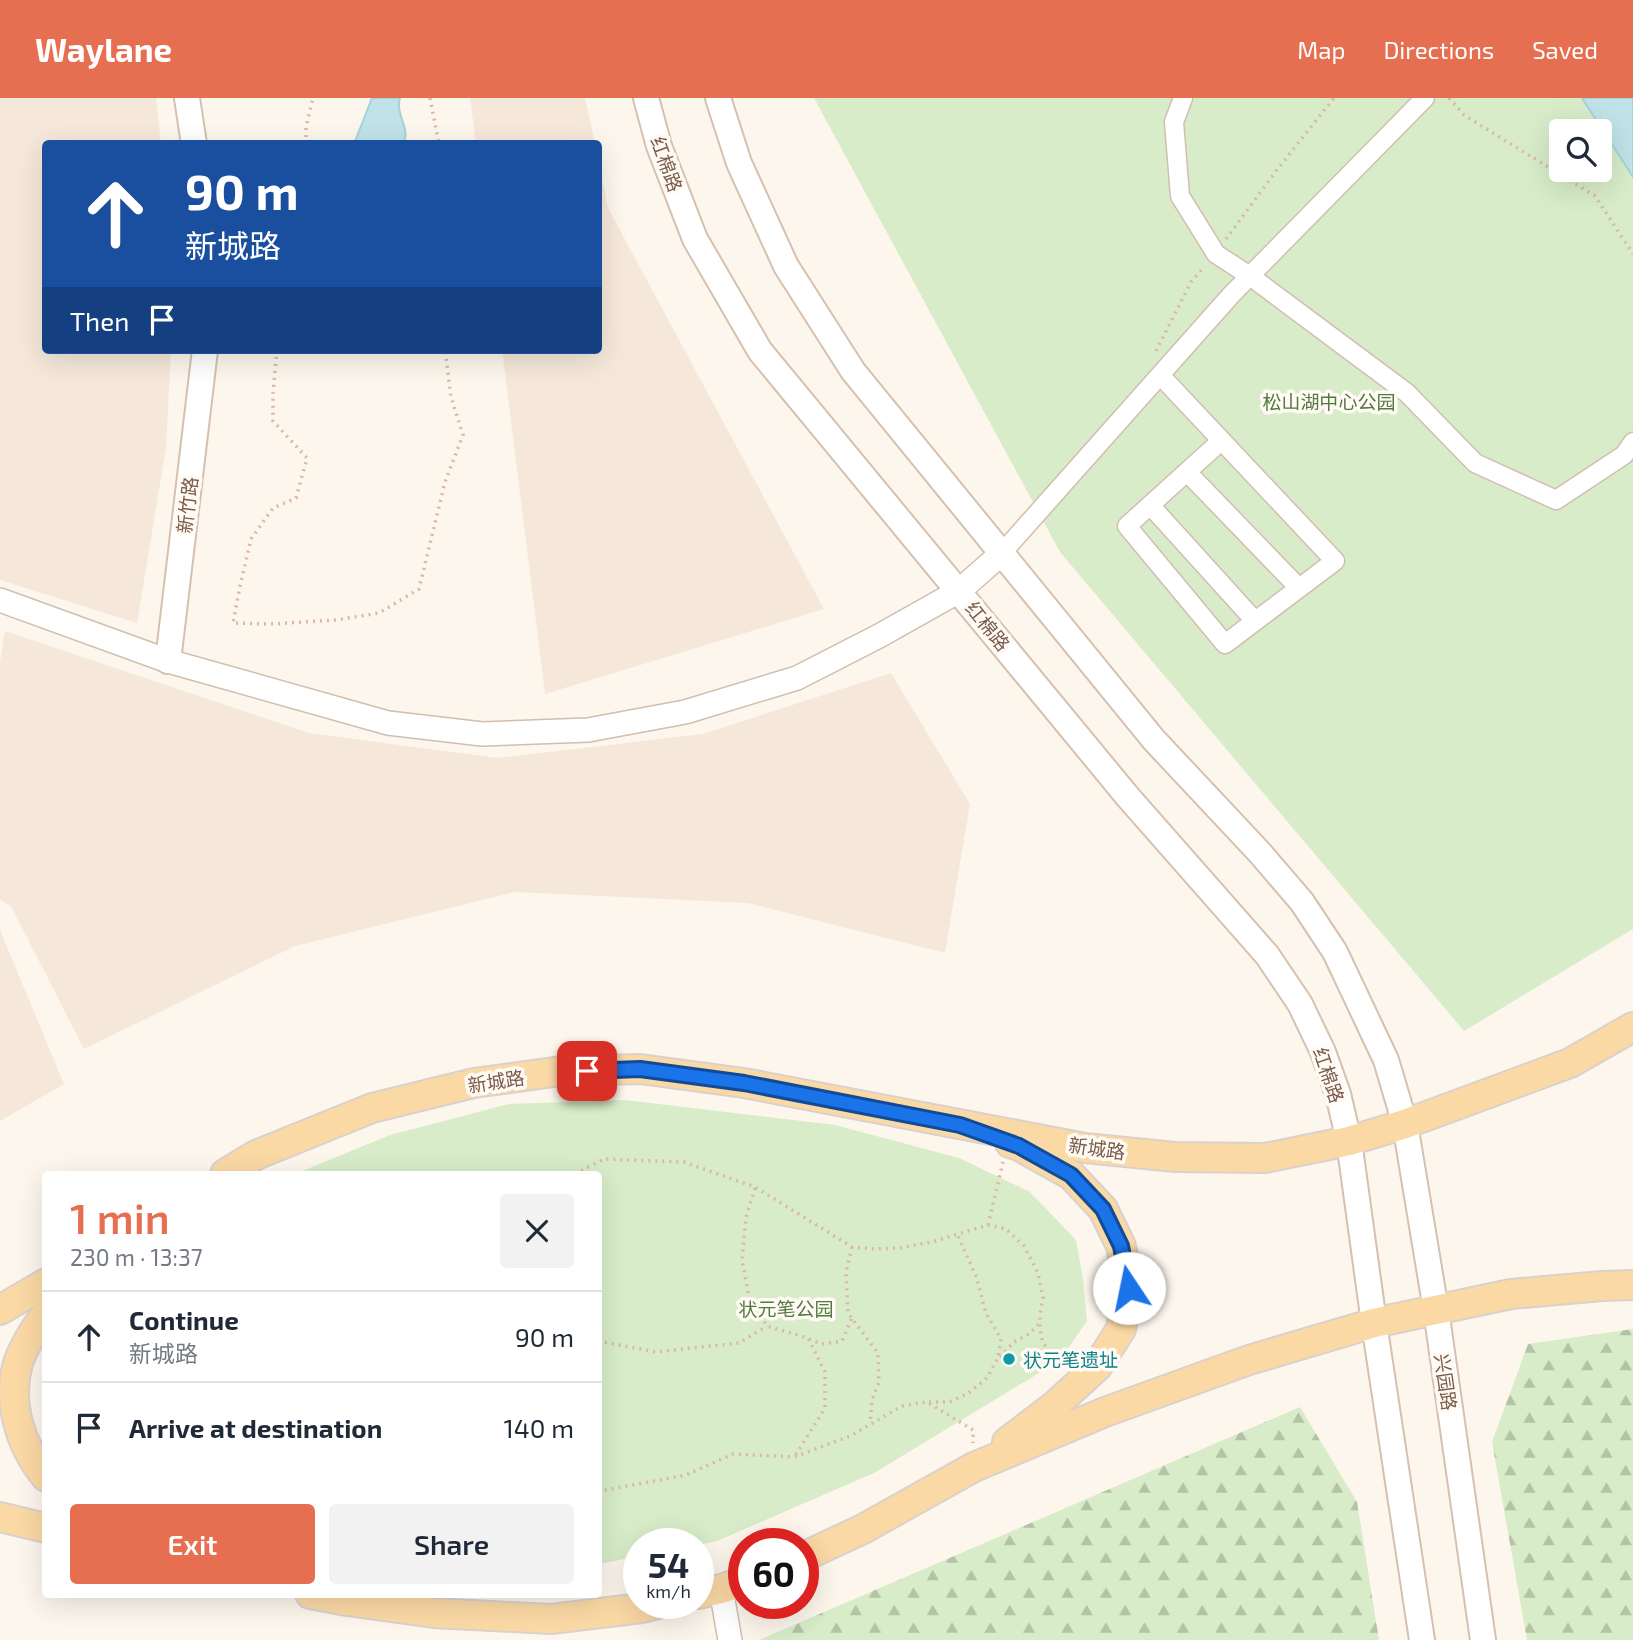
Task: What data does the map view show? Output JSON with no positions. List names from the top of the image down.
{
  "streets": {
    "main road": [
      "红棉路",
      "新竹路",
      "新城路",
      "兴园路"
    ]
  },
  "crossings": [
    ["红棉路", "新城路"],
    ["新城路", "兴园路"]
  ],
  "parks": ["松山湖中心公园", "状元笔公园"],
  "places": ["状元笔遗址"],
  "page": {
    "header": "Waylane",
    "nav": ["Map", "Directions", "Saved"],
    "turn": ["90 m", "新城路"],
    "then": "Then",
    "heading": ["1 min", "230 m · 13:37"],
    "list": [
      {
        "name": "Continue",
        "note": "新城路",
        "value": "90 m"
      },
      {
        "name": "Arrive at destination",
        "value": "140 m"
      }
    ],
    "buttons": ["Exit", "Share"],
    "speed": "54 km/h",
    "limit": "60"
  }
}
